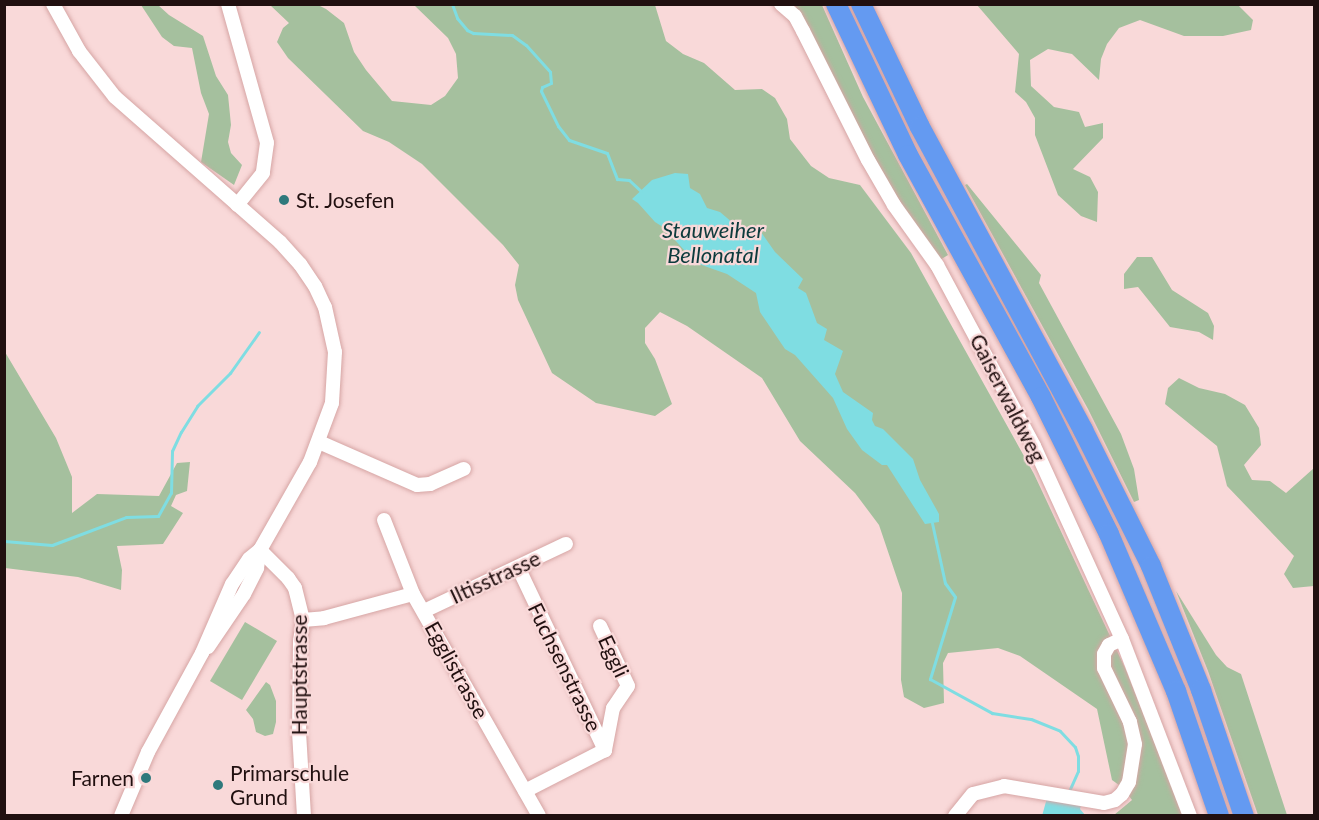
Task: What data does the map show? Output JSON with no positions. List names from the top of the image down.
{
  "streets": {
    "street": [
      "Gaiserwaldweg",
      "Iltisstrasse",
      "Eggli",
      "Fuchsenstrasse",
      "Egglistrasse",
      "Hauptstrasse"
    ]
  },
  "crossings": [
    ["Iltisstrasse", "Fuchsenstrasse"],
    ["Iltisstrasse", "Egglistrasse"],
    ["Eggli", "Fuchsenstrasse"],
    ["Fuchsenstrasse", "Egglistrasse"]
  ],
  "water": ["Stauweiher Bellonatal"],
  "places": ["St. Josefen", "Farnen", "Primarschule Grund"]
}
